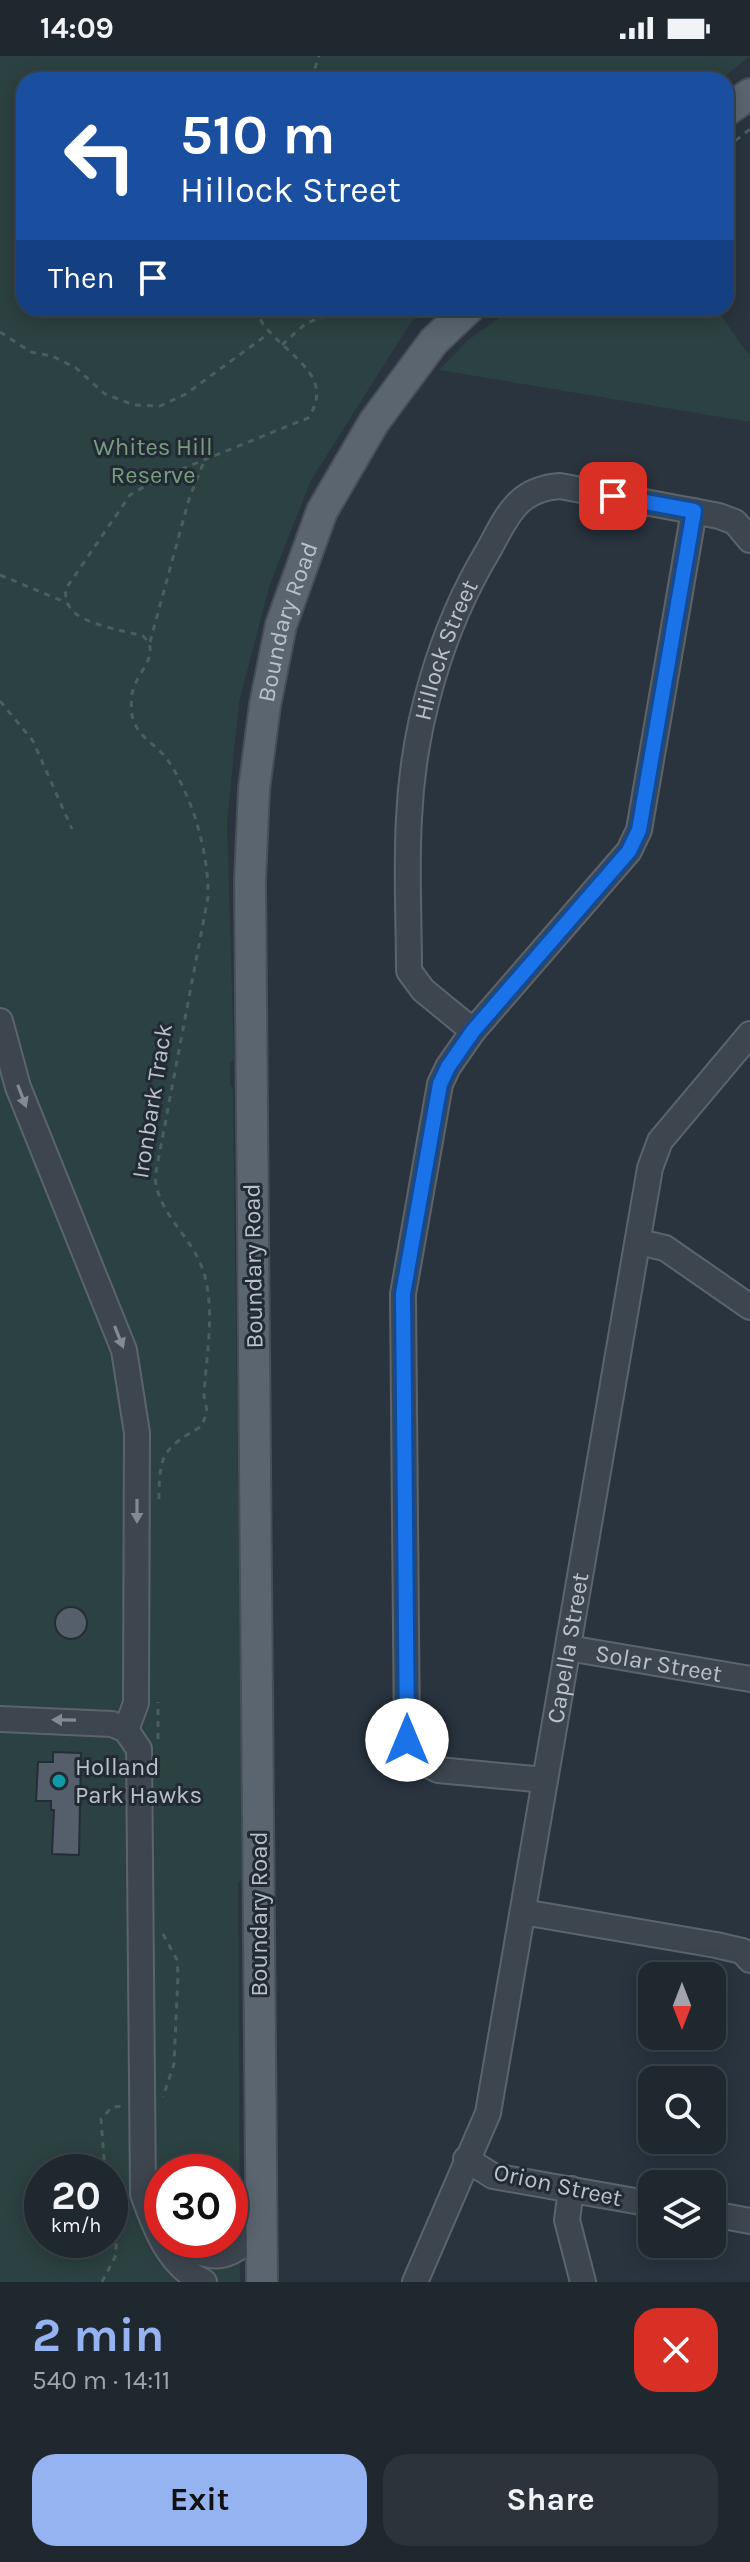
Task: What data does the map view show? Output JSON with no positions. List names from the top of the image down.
{
  "streets": {
    "main road": ["Boundary Road"],
    "street": [
      "Hillock Street",
      "Capella Street",
      "Solar Street",
      "Orion Street"
    ],
    "path": ["Ironbark Track"]
  },
  "crossings": [
    ["Capella Street", "Solar Street"],
    ["Capella Street", "Orion Street"]
  ],
  "parks": ["Whites Hill Reserve"],
  "places": ["Holland Park Hawks"],
  "north": "bottom",
  "page": {
    "status": "14:09",
    "turn": ["510 m", "Hillock Street"],
    "then": "Then",
    "speed": "20 km/h",
    "limit": "30",
    "heading": ["2 min", "540 m · 14:11"],
    "buttons": ["Exit", "Share"]
  }
}
